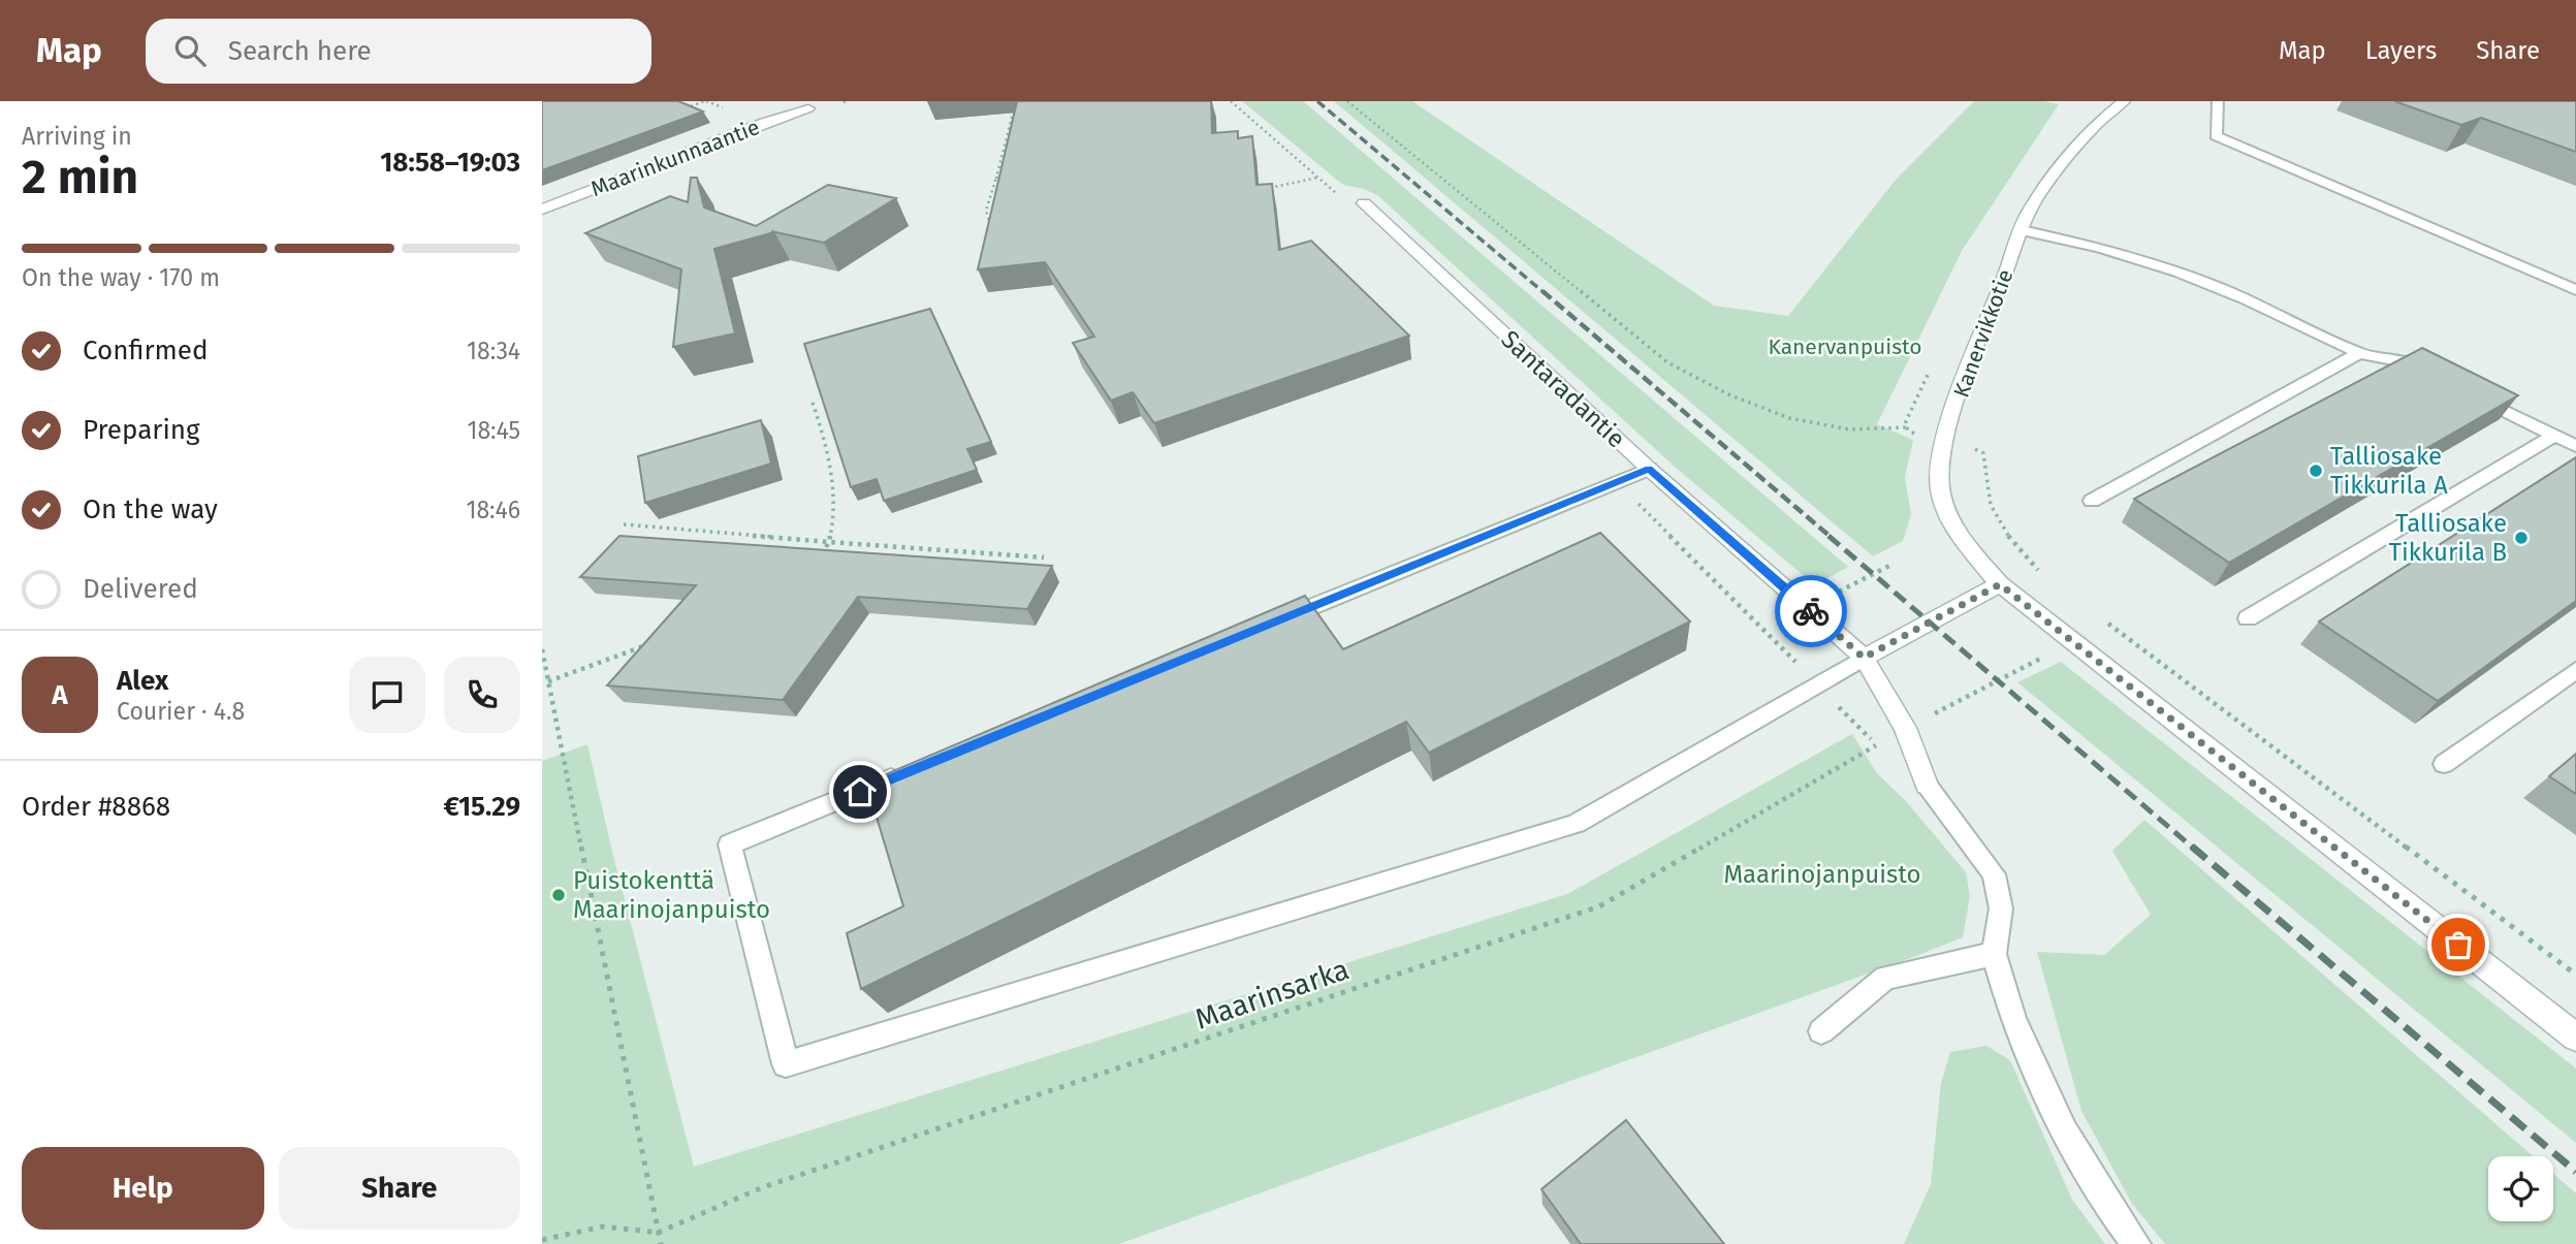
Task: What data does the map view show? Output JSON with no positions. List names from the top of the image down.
{
  "streets": {
    "street": ["Maarinkunnaantie", "Kanervikkotie", "Santaradantie"],
    "path": ["Maarinsarka"]
  },
  "crossings": [
    ["Santaradantie", "Maarinsarka"]
  ],
  "parks": ["Kanervanpuisto", "Maarinojanpuisto"],
  "places": ["Talliosake Tikkurila A", "Talliosake Tikkurila B", "Puistokenttä Maarinojanpuisto"],
  "page": {
    "header": "Map",
    "search": "Search here",
    "nav": ["Map", "Layers", "Share"],
    "heading": ["2 min", "Arriving in", "18:58–19:03"],
    "panel": [
      "Alex",
      "Courier · 4.8",
      "Order #8868",
      "€15.29"
    ],
    "bar": "On the way · 170 m",
    "list": [
      ["Confirmed", "18:34"],
      ["Preparing", "18:45"],
      ["On the way", "18:46"],
      "Delivered"
    ],
    "round": "A",
    "buttons": ["Help", "Share"]
  }
}
